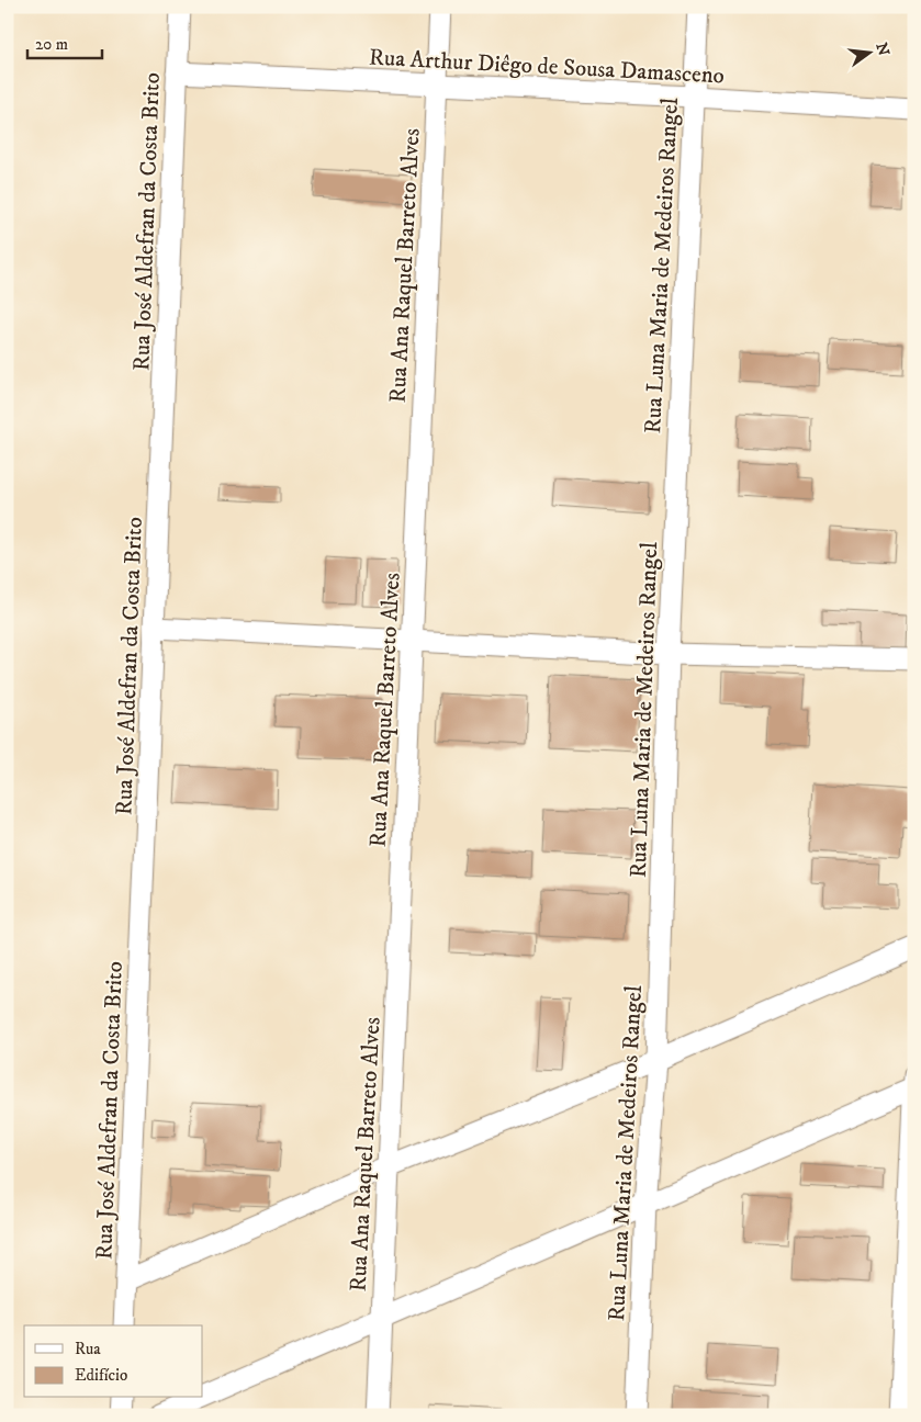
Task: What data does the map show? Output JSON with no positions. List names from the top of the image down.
{
  "streets": {
    "street": [
      "Rua Arthur Diêgo de Sousa Damasceno",
      "Rua José Aldefran da Costa Brito",
      "Rua Ana Raquel Barreto Alves",
      "Rua Luna Maria de Medeiros Rangel"
    ]
  },
  "crossings": [
    ["Rua Arthur Diêgo de Sousa Damasceno", "Rua José Aldefran da Costa Brito"],
    ["Rua Arthur Diêgo de Sousa Damasceno", "Rua Ana Raquel Barreto Alves"],
    ["Rua Arthur Diêgo de Sousa Damasceno", "Rua Luna Maria de Medeiros Rangel"]
  ],
  "legend": ["Rua", "Edifício"],
  "scale_bar": "20 m",
  "north": "right"
}
